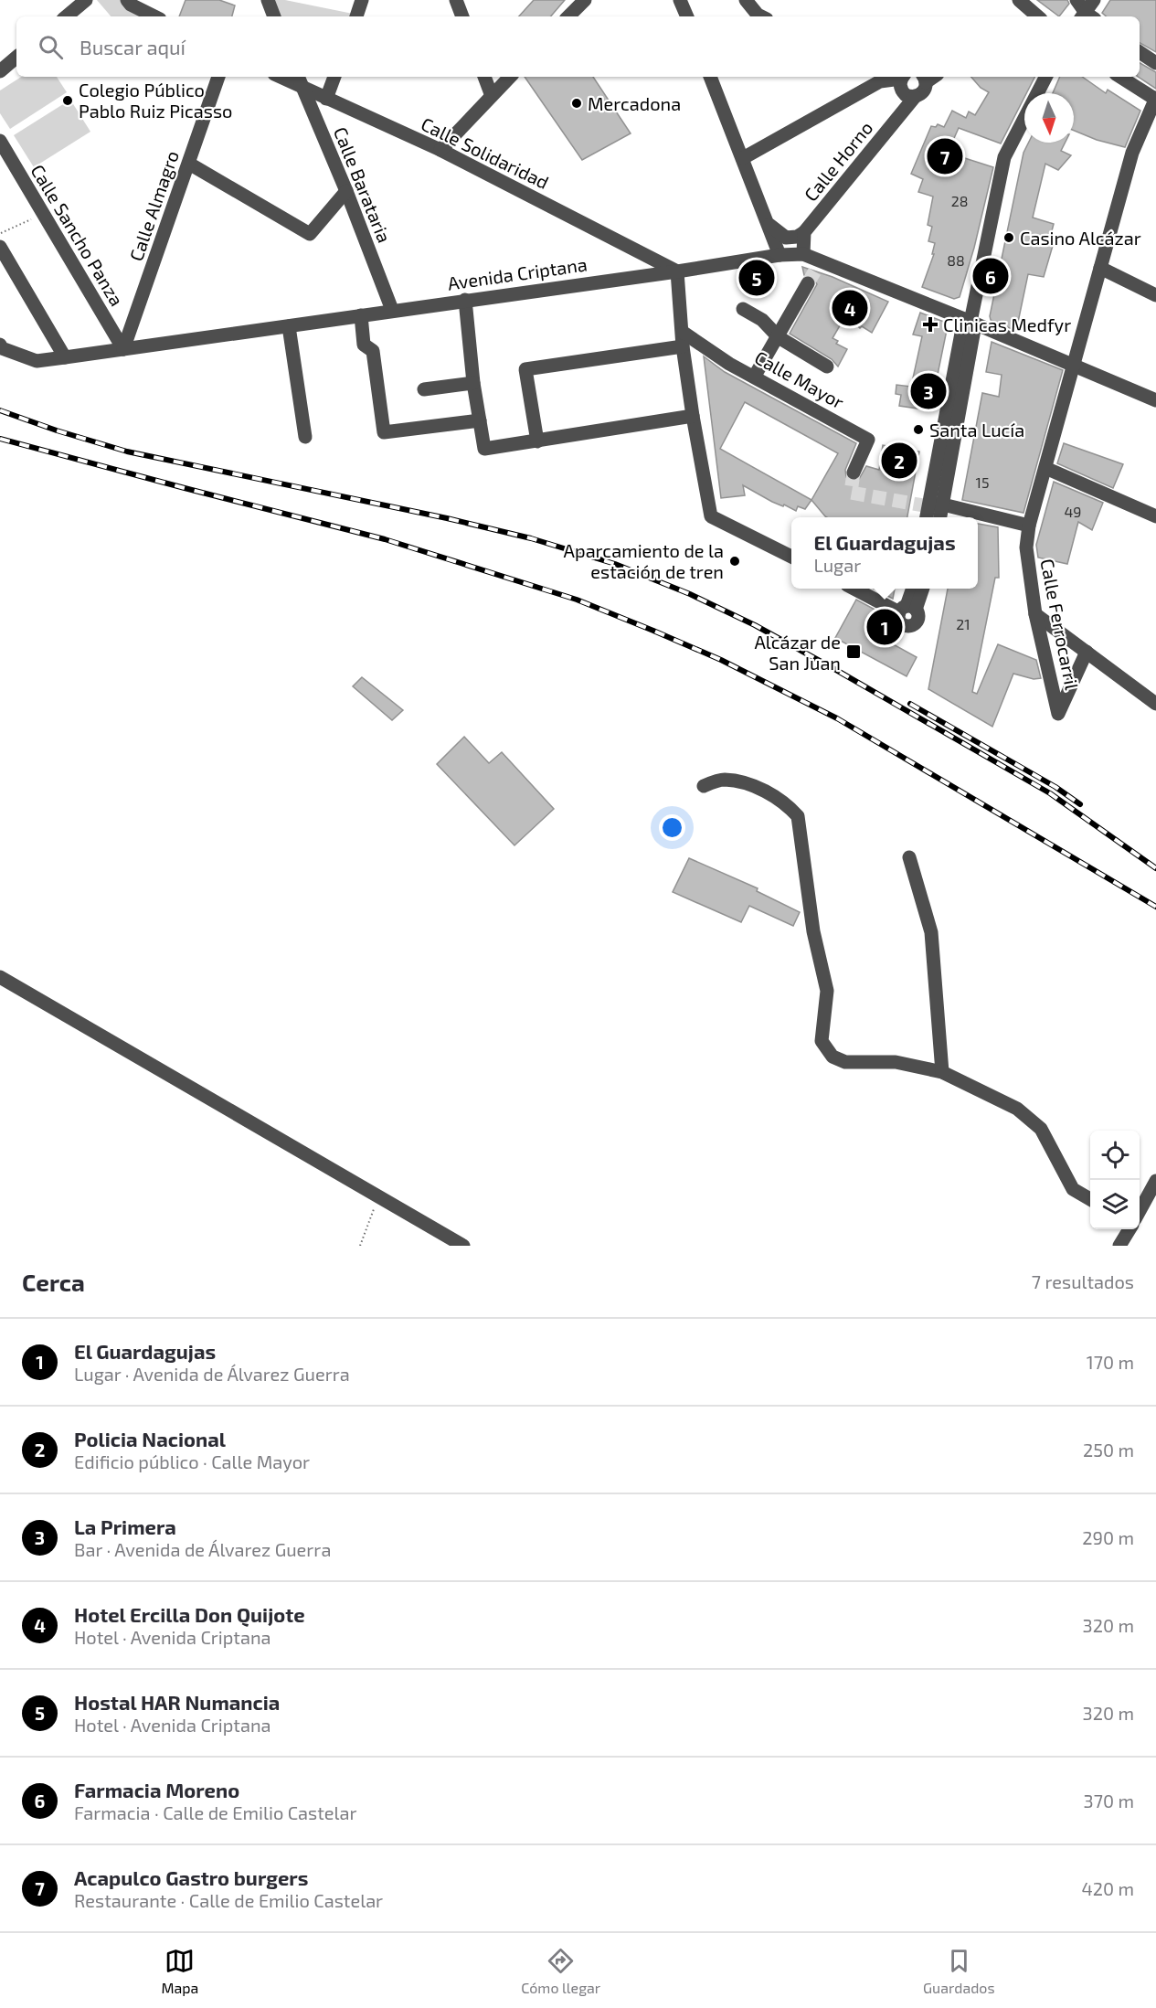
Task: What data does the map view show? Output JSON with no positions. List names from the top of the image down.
{
  "streets": {
    "street": [
      "Calle Solidaridad",
      "Calle Horno",
      "Calle Barataria",
      "Calle Almagro",
      "Calle Sancho Panza",
      "Avenida Criptana",
      "Calle Mayor",
      "Calle Ferrocarril"
    ]
  },
  "crossings": [
    ["Calle Solidaridad", "Calle Barataria"],
    ["Calle Solidaridad", "Avenida Criptana"],
    ["Calle Barataria", "Avenida Criptana"],
    ["Calle Almagro", "Calle Sancho Panza"],
    ["Calle Almagro", "Avenida Criptana"],
    ["Calle Sancho Panza", "Avenida Criptana"],
    ["Avenida Criptana", "Calle Ferrocarril"]
  ],
  "places": {
    "other": [
      "Colegio Público Pablo Ruiz Picasso",
      "Mercadona",
      "Casino Alcázar",
      "Santa Lucía",
      "Aparcamiento de la estación de tren"
    ],
    "health": ["Clinicas Medfyr"],
    "transit": ["Alcázar de San Juan"]
  },
  "house_numbers": [
    "28",
    "88",
    "15",
    "49",
    "21"
  ],
  "north": "bottom",
  "page": {
    "search": "Buscar aquí",
    "pins": [
      "7",
      "6",
      "5",
      "4",
      "3",
      "2",
      "1"
    ],
    "popup": ["El Guardagujas", "Lugar"],
    "heading": ["Cerca", "7 resultados"],
    "list": [
      {
        "mark": "1",
        "name": "El Guardagujas",
        "note": "Lugar · Avenida de Álvarez Guerra",
        "value": "170 m"
      },
      {
        "mark": "2",
        "name": "Policia Nacional",
        "note": "Edificio público · Calle Mayor",
        "value": "250 m"
      },
      {
        "mark": "3",
        "name": "La Primera",
        "note": "Bar · Avenida de Álvarez Guerra",
        "value": "290 m"
      },
      {
        "mark": "4",
        "name": "Hotel Ercilla Don Quijote",
        "note": "Hotel · Avenida Criptana",
        "value": "320 m"
      },
      {
        "mark": "5",
        "name": "Hostal HAR Numancia",
        "note": "Hotel · Avenida Criptana",
        "value": "320 m"
      },
      {
        "mark": "6",
        "name": "Farmacia Moreno",
        "note": "Farmacia · Calle de Emilio Castelar",
        "value": "370 m"
      },
      {
        "mark": "7",
        "name": "Acapulco Gastro burgers",
        "note": "Restaurante · Calle de Emilio Castelar",
        "value": "420 m"
      }
    ],
    "nav": ["Mapa", "Cómo llegar", "Guardados"]
  }
}
